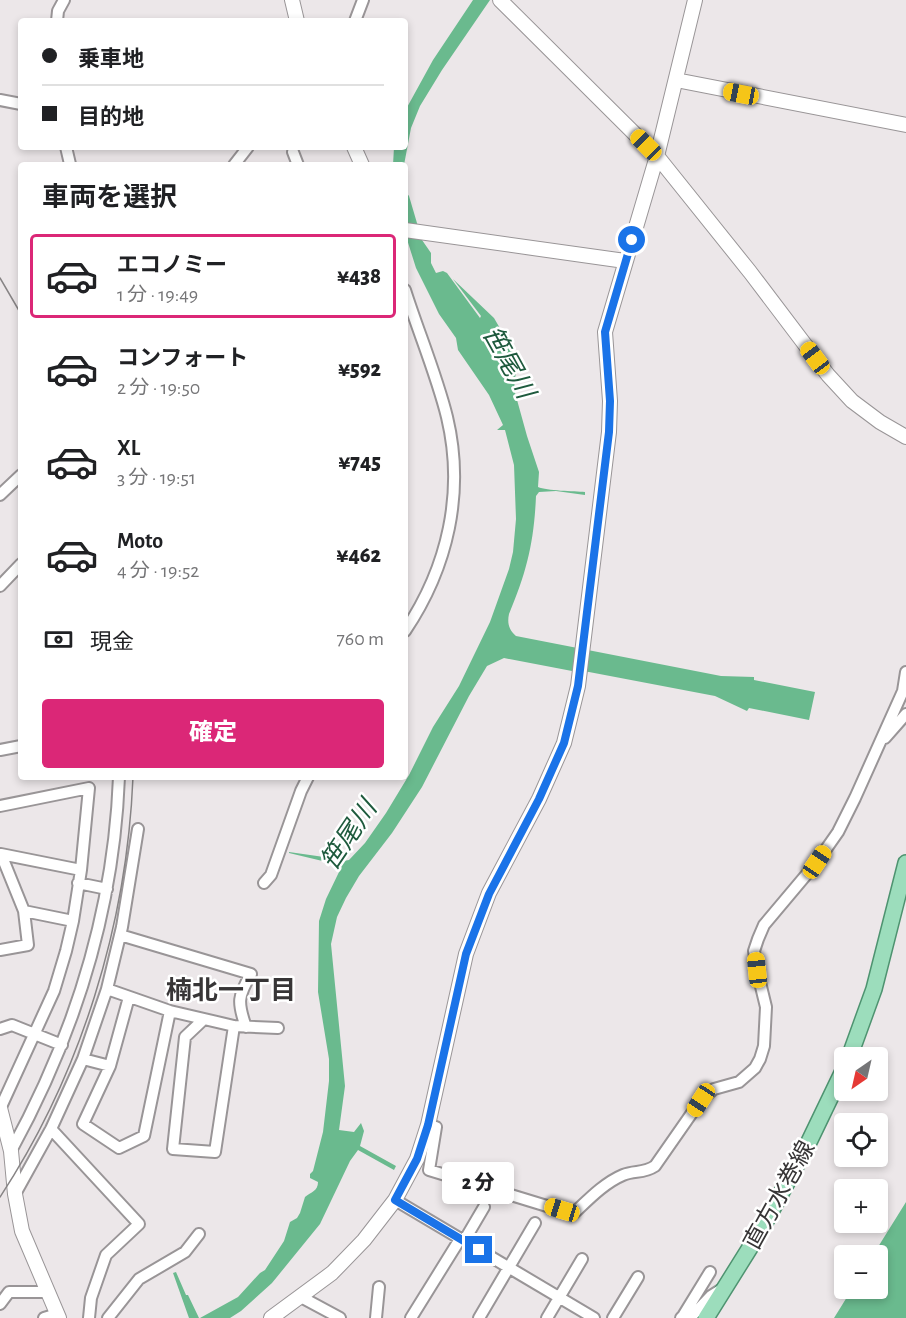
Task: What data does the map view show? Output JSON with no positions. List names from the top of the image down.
{
  "streets": {
    "main road": ["直方水巻線"]
  },
  "districts": ["楠北一丁目"],
  "water": ["笹尾川"],
  "north": "bottom left",
  "page": {
    "banner": ["乗車地", "目的地"],
    "heading": "車両を選択",
    "list": [
      {
        "name": "エコノミー",
        "note": "1 分 · 19:49",
        "value": "¥438"
      },
      {
        "name": "コンフォート",
        "note": "2 分 · 19:50",
        "value": "¥592"
      },
      {
        "name": "XL",
        "note": "3 分 · 19:51",
        "value": "¥745"
      },
      {
        "name": "Moto",
        "note": "4 分 · 19:52",
        "value": "¥462"
      }
    ],
    "pay": ["現金", "760 m"],
    "buttons": "確定",
    "map_buttons": ["+", "−"],
    "bubble": "2 分"
  }
}
